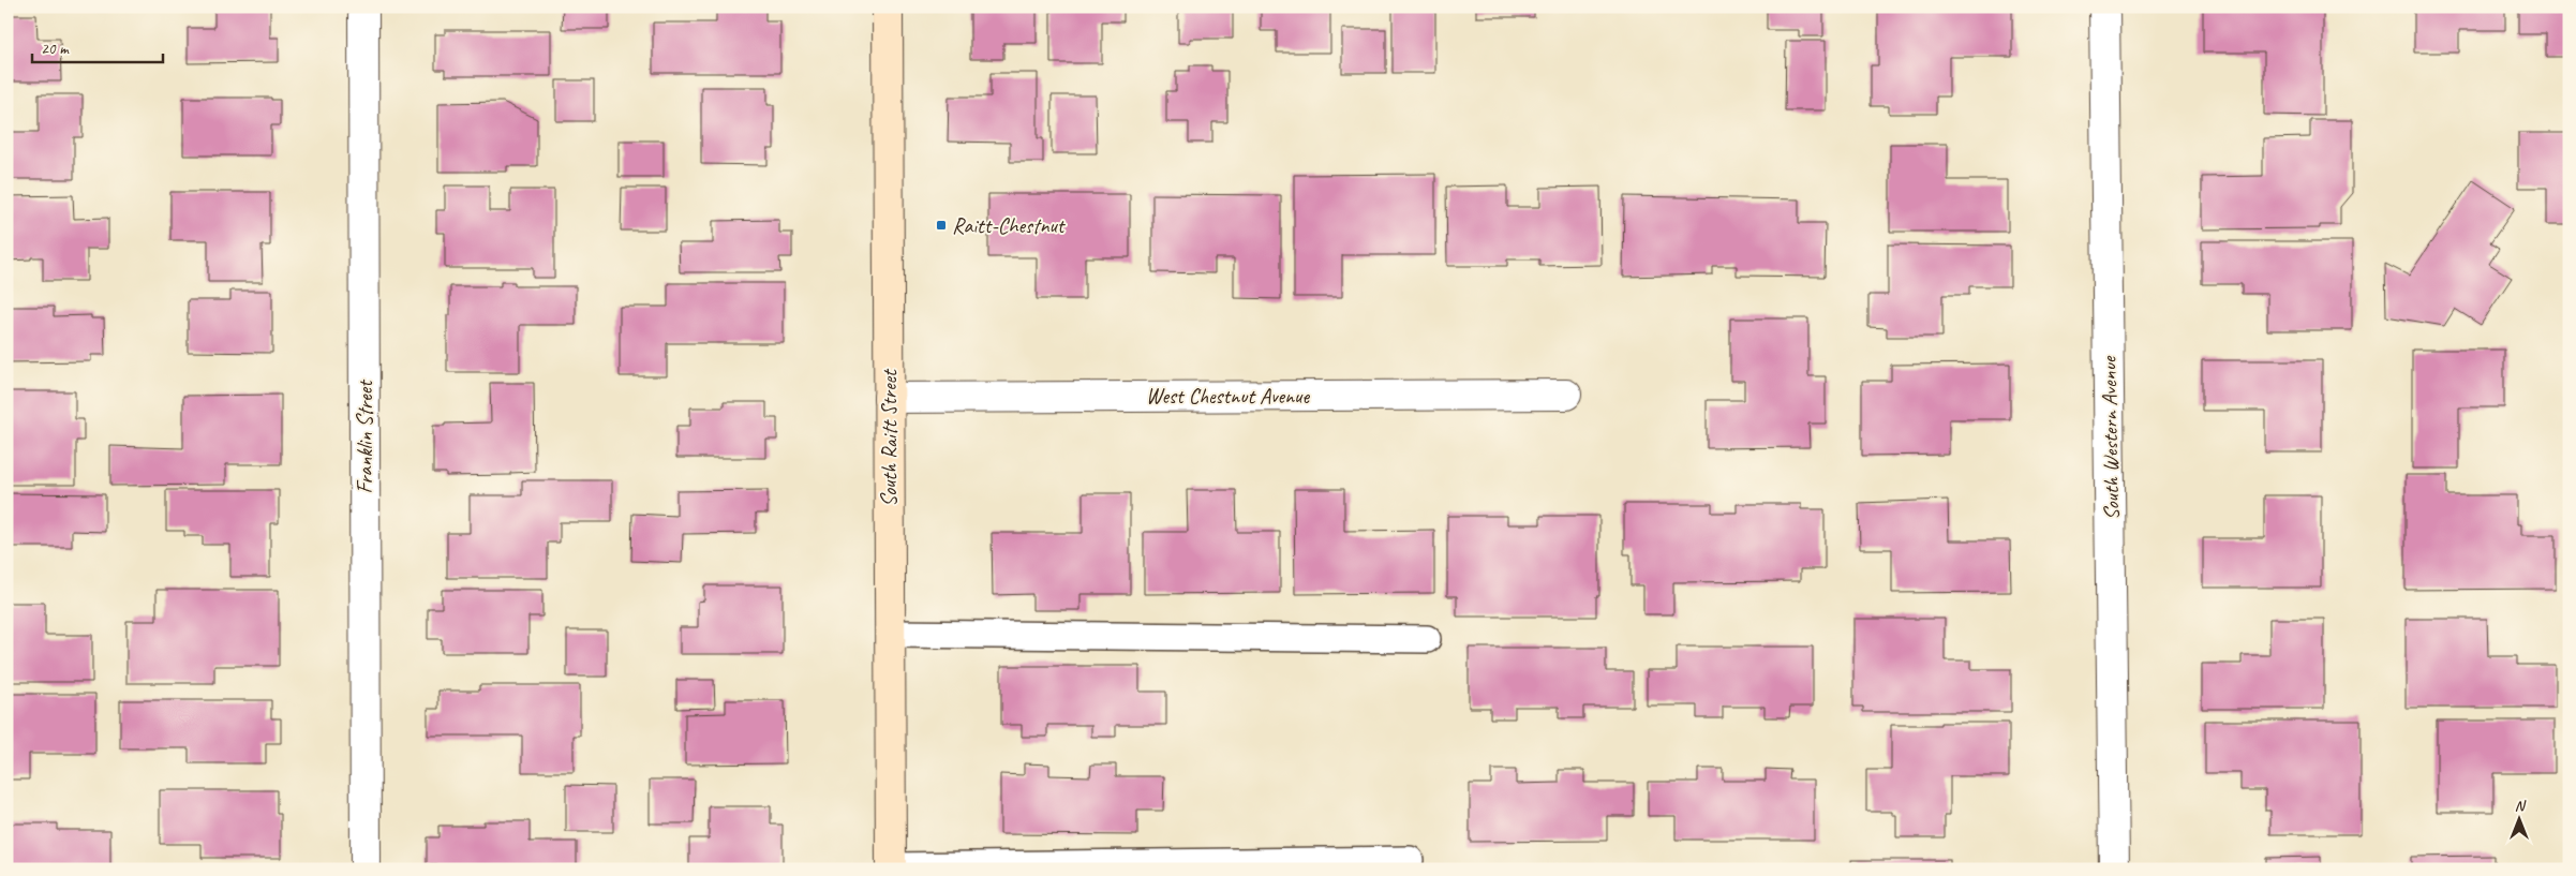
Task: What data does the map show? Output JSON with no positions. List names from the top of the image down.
{
  "streets": {
    "street": [
      "West Chestnut Avenue",
      "Franklin Street",
      "South Raitt Street",
      "South Western Avenue"
    ]
  },
  "crossings": [
    ["West Chestnut Avenue", "South Raitt Street"]
  ],
  "places": {
    "transit": ["Raitt-Chestnut"]
  },
  "scale_bar": "20 m",
  "north": "top"
}
